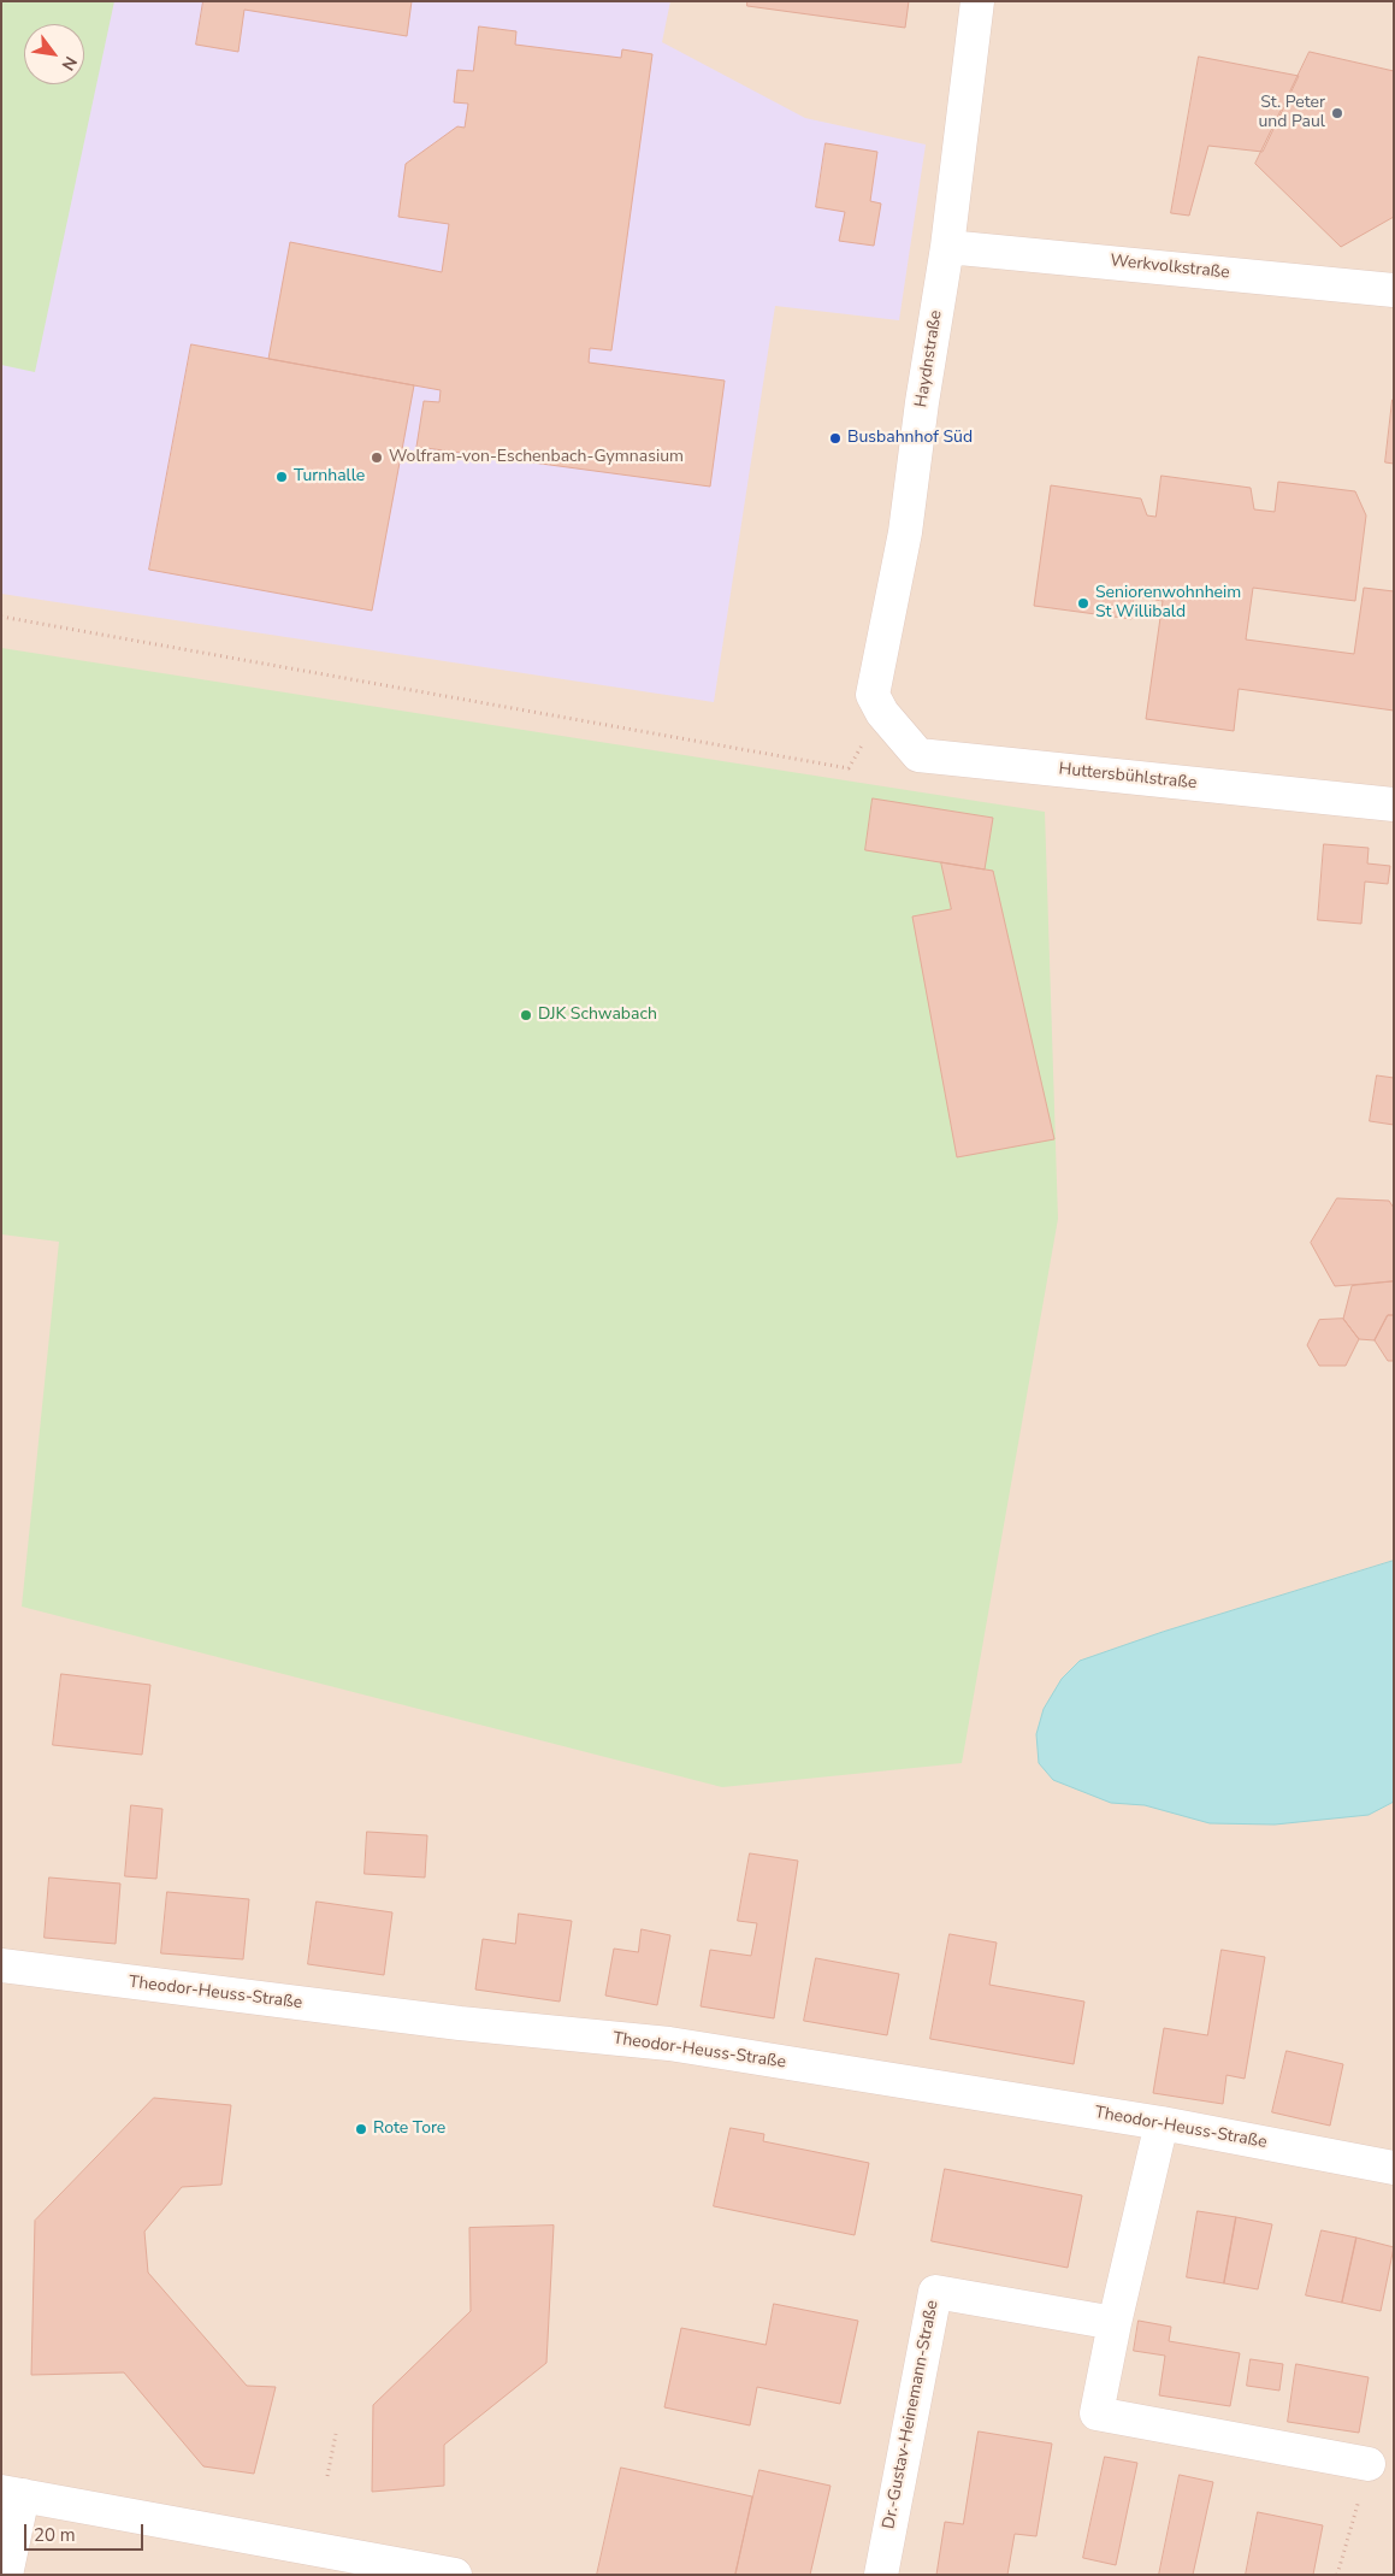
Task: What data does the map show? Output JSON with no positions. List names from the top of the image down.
{
  "streets": {
    "street": [
      "Werkvolkstraße",
      "Haydnstraße",
      "Huttersbühlstraße",
      "Theodor-Heuss-Straße",
      "Dr.-Gustav-Heinemann-Straße"
    ]
  },
  "crossings": [
    ["Werkvolkstraße", "Haydnstraße"],
    ["Haydnstraße", "Huttersbühlstraße"]
  ],
  "places": [
    "St. Peter und Paul",
    "Busbahnhof Süd",
    "Wolfram-von-Eschenbach-Gymnasium",
    "Turnhalle",
    "Seniorenwohnheim St Willibald",
    "DJK Schwabach",
    "Rote Tore"
  ],
  "scale_bar": "20 m",
  "north": "bottom right"
}
